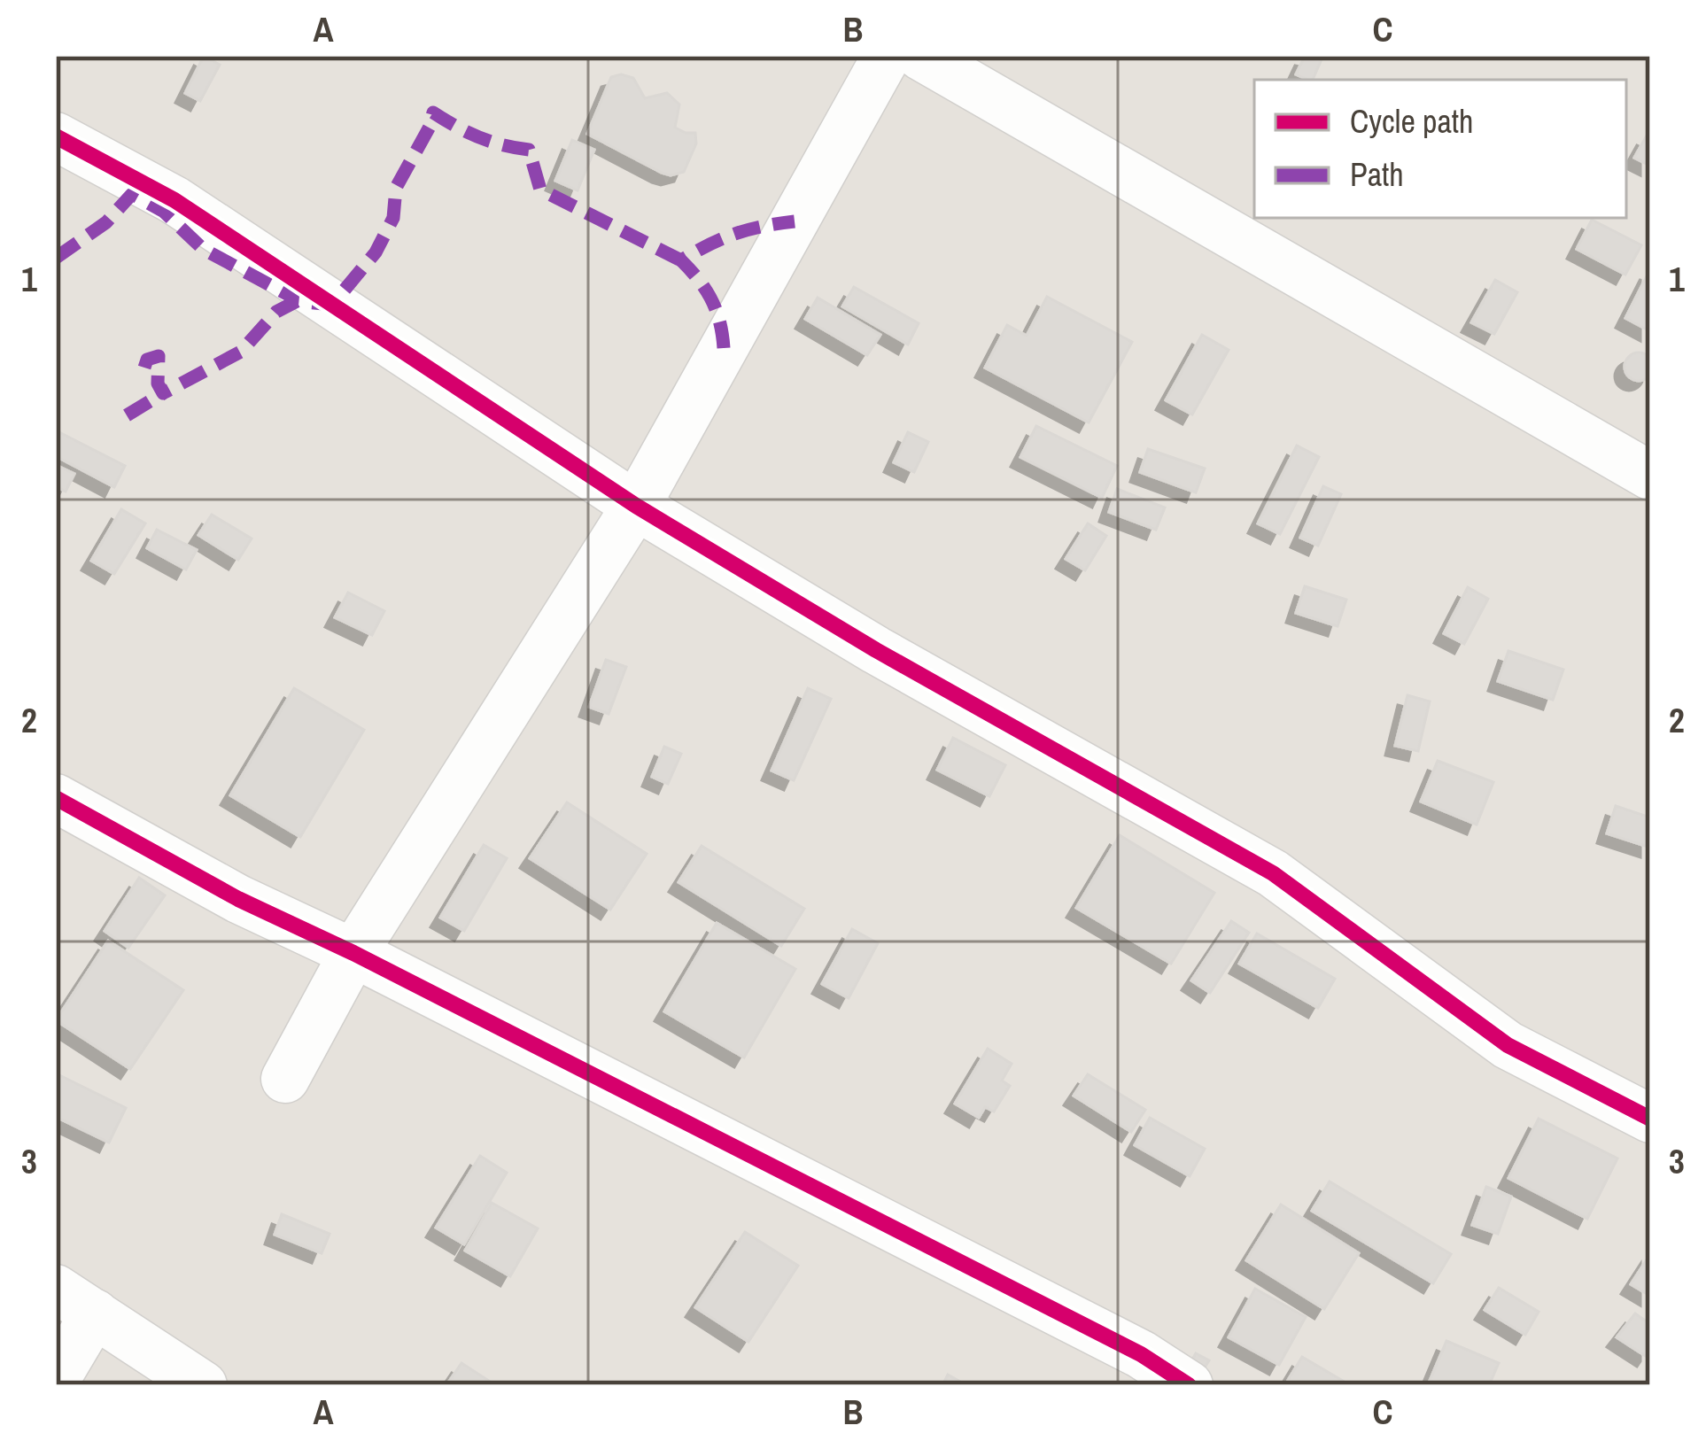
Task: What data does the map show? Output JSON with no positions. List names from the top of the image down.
{
  "legend": ["Cycle path", "Path"],
  "grid": {
    "columns": ["A", "B", "C"],
    "rows": ["1", "2", "3"]
  }
}
